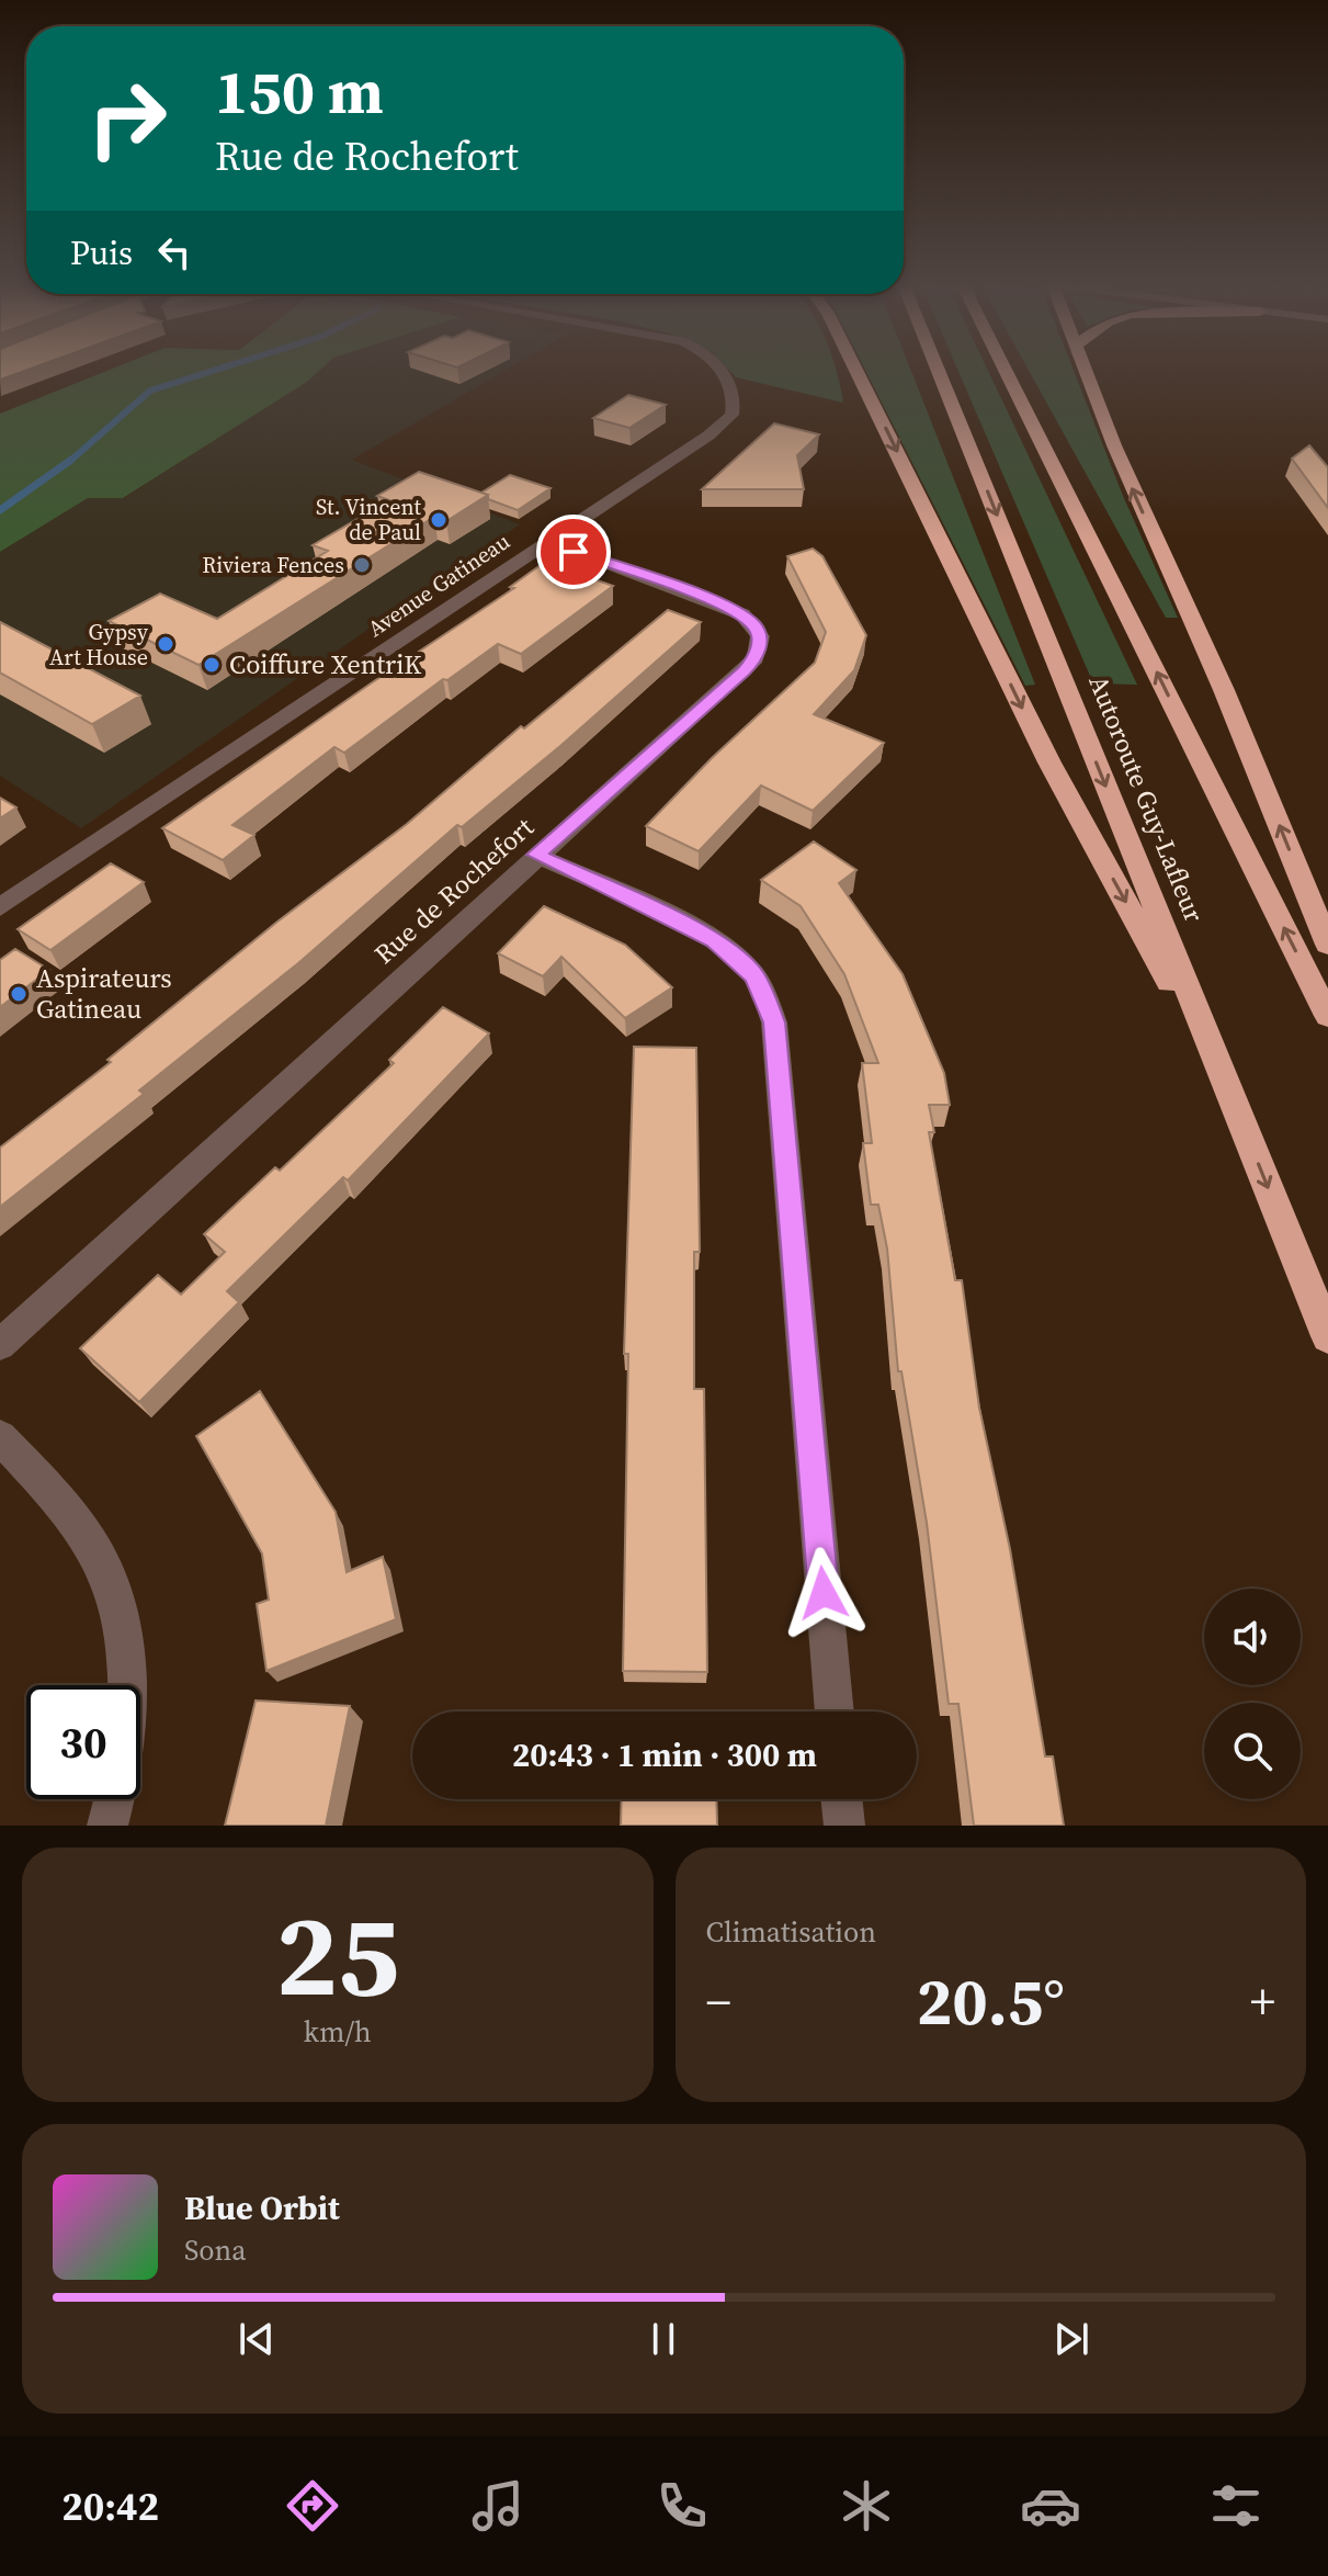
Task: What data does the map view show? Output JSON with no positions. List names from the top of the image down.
{
  "streets": {
    "highway": ["Autoroute Guy-Lafleur"],
    "street": ["Avenue Gatineau", "Rue de Rochefort"]
  },
  "crossings": [
    ["Avenue Gatineau", "Rue de Rochefort"]
  ],
  "places": [
    "St. Vincent de Paul",
    "Riviera Fences",
    "Gypsy Art House",
    "Coiffure XentriK",
    "Aspirateurs Gatineau"
  ],
  "page": {
    "turn": ["150 m", "Rue de Rochefort"],
    "then": "Puis",
    "limit": "30",
    "trip": "20:43 · 1 min · 300 m",
    "tile": [
      ["25", "km/h"],
      "Climatisation"
    ],
    "heat": ["−", "20.5°", "+"],
    "song": ["Blue Orbit", "Sona"],
    "tabs": "20:42"
  }
}
